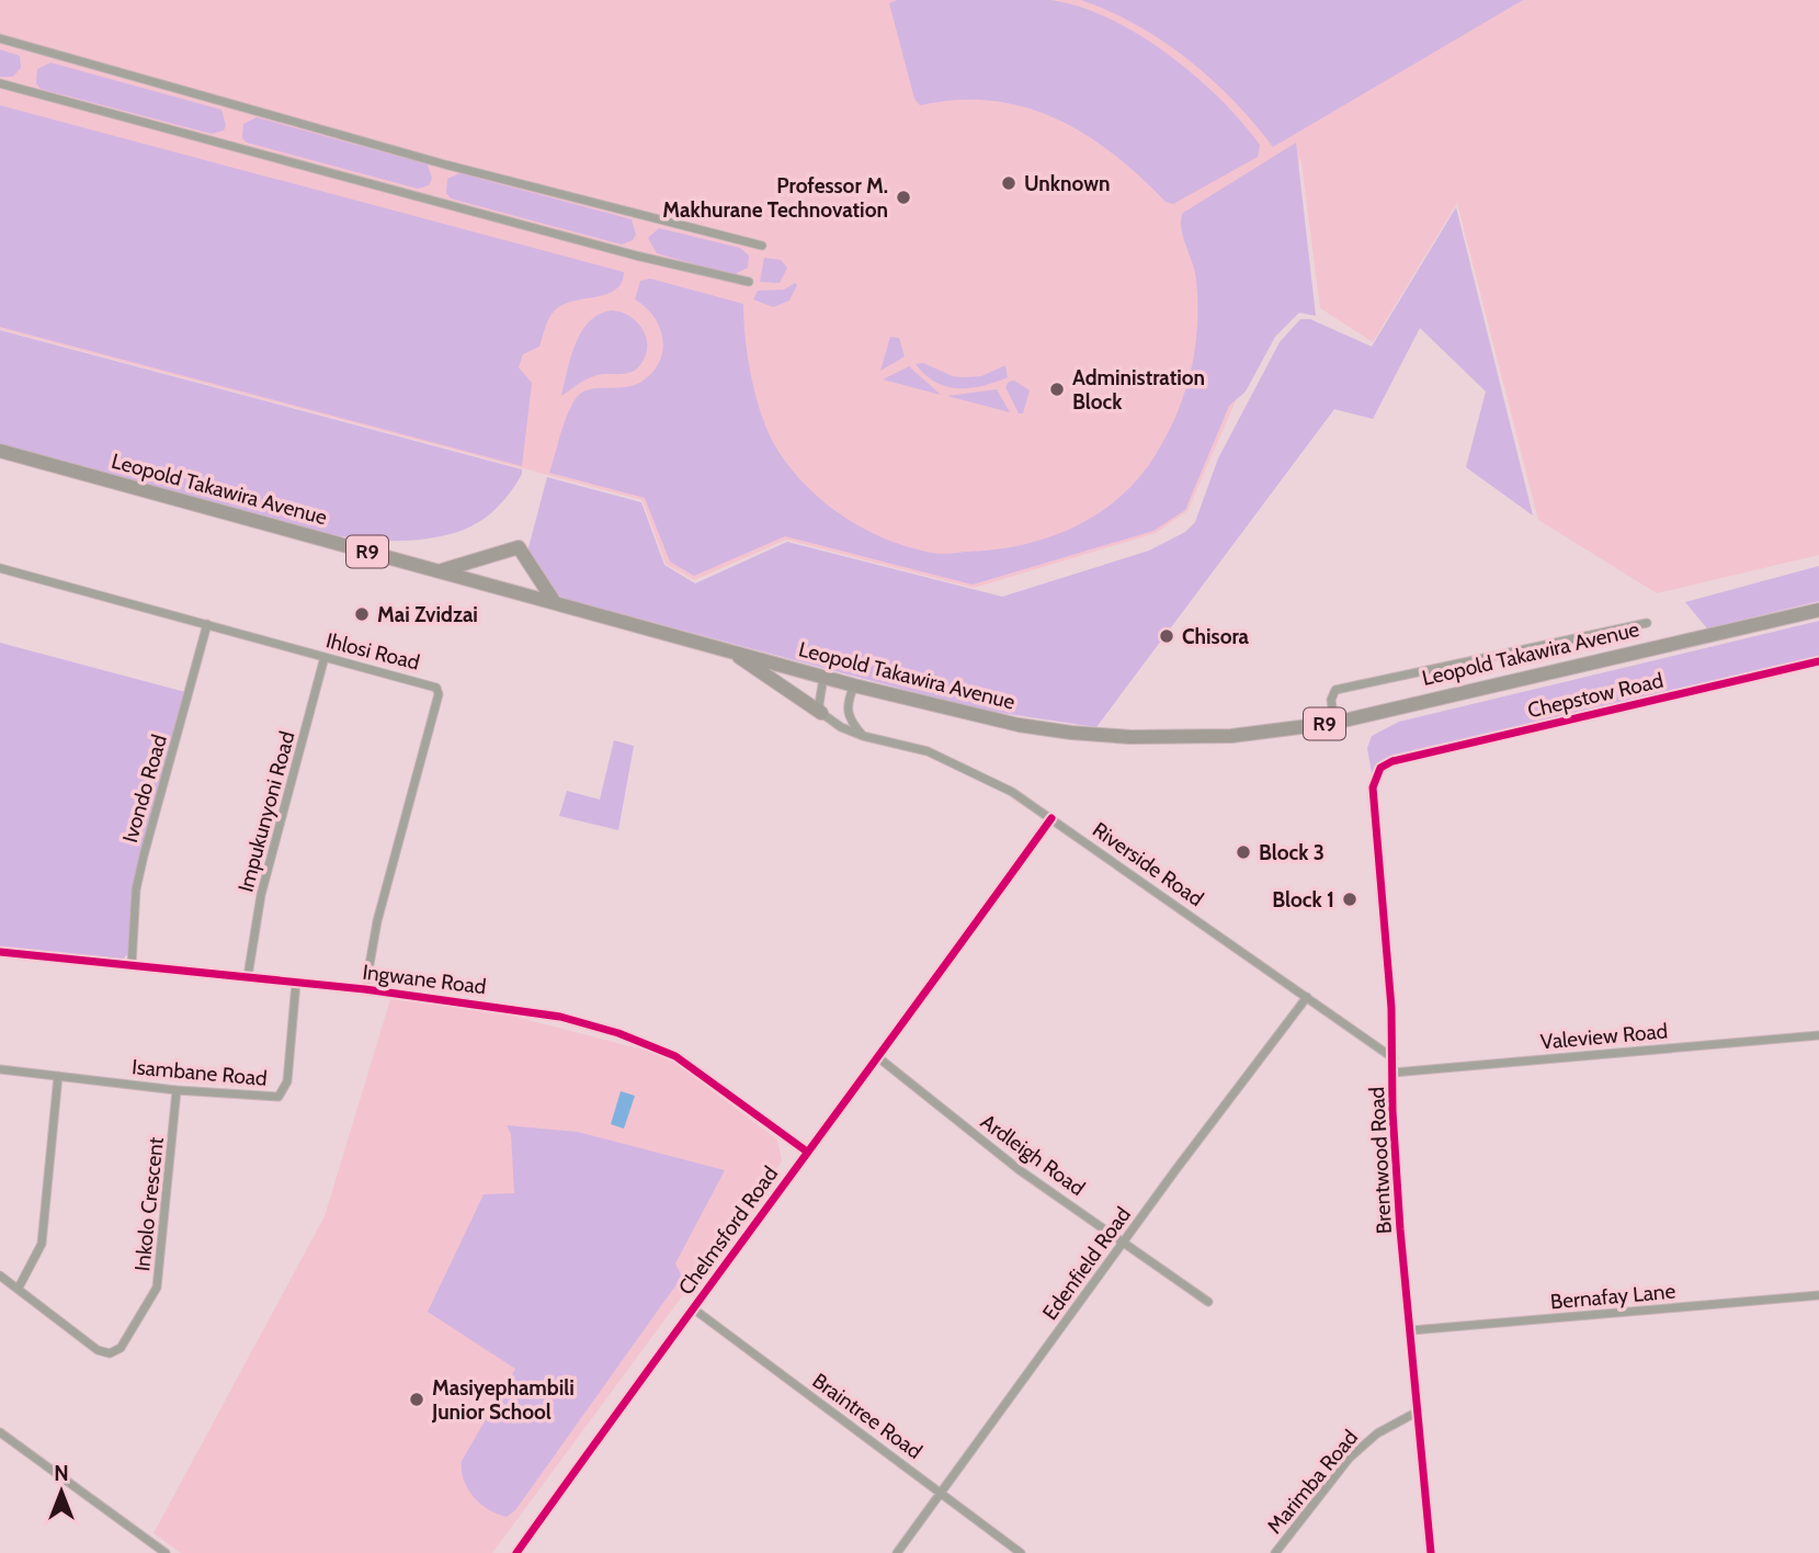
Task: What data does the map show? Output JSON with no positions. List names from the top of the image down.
{
  "streets": {
    "highway": ["Leopold Takawira Avenue", "R9"],
    "street": [
      "Ihlosi Road",
      "Chepstow Road",
      "Ivondo Road",
      "Impukunyoni Road",
      "Riverside Road",
      "Ingwane Road",
      "Valeview Road",
      "Isambane Road",
      "Ardleigh Road",
      "Brentwood Road",
      "Inkolo Crescent",
      "Chelmsford Road",
      "Edenfield Road",
      "Bernafay Lane",
      "Braintree Road",
      "Marimba Road"
    ]
  },
  "crossings": [
    ["Ihlosi Road", "Ivondo Road"],
    ["Ihlosi Road", "Impukunyoni Road"],
    ["Ihlosi Road", "Ingwane Road"],
    ["Chepstow Road", "Brentwood Road"],
    ["Ivondo Road", "Ingwane Road"],
    ["Impukunyoni Road", "Ingwane Road"],
    ["Riverside Road", "Brentwood Road"],
    ["Riverside Road", "Chelmsford Road"],
    ["Riverside Road", "Edenfield Road"],
    ["Ingwane Road", "Isambane Road"],
    ["Ingwane Road", "Chelmsford Road"],
    ["Valeview Road", "Brentwood Road"],
    ["Isambane Road", "Inkolo Crescent"],
    ["Ardleigh Road", "Chelmsford Road"],
    ["Ardleigh Road", "Edenfield Road"],
    ["Brentwood Road", "Bernafay Lane"],
    ["Brentwood Road", "Marimba Road"],
    ["Chelmsford Road", "Braintree Road"],
    ["Edenfield Road", "Braintree Road"]
  ],
  "places": [
    "Unknown",
    "Professor M. Makhurane Technovation",
    "Administration Block",
    "Mai Zvidzai",
    "Chisora",
    "Block 3",
    "Block 1",
    "Masiyephambili Junior School"
  ],
  "north": "top"
}
